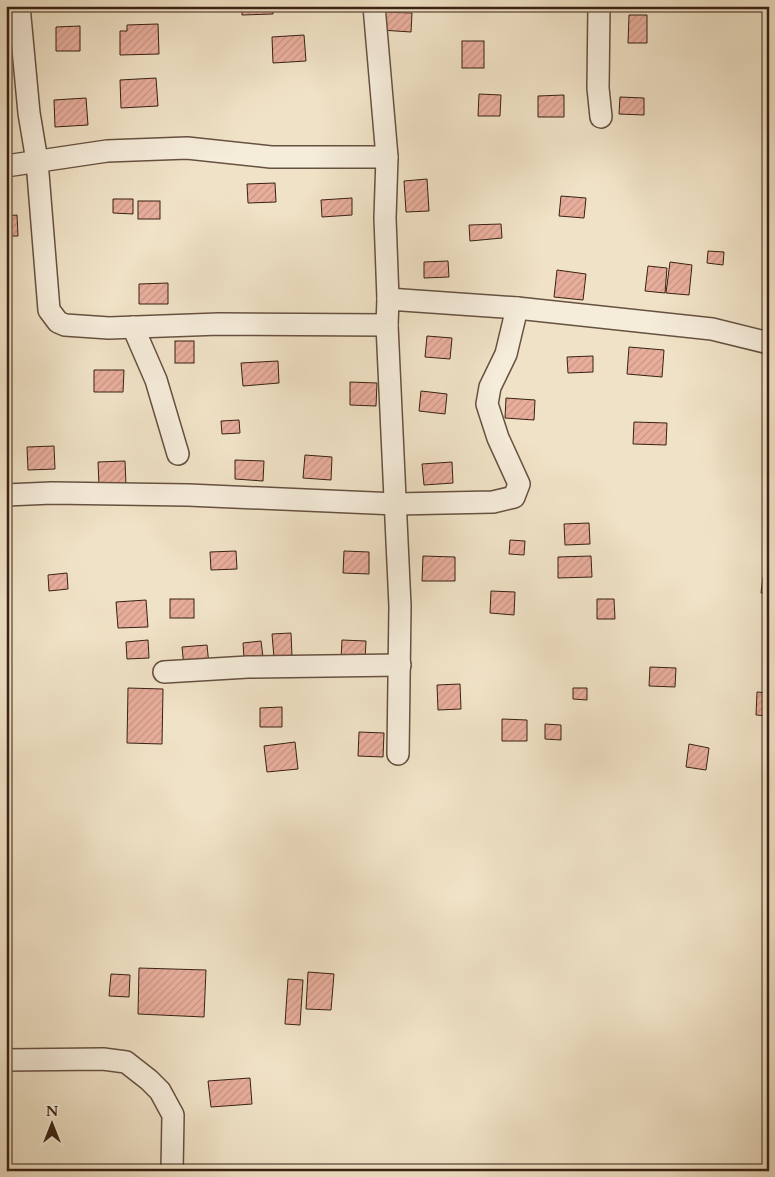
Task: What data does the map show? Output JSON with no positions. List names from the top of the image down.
{
  "north": "top"
}
